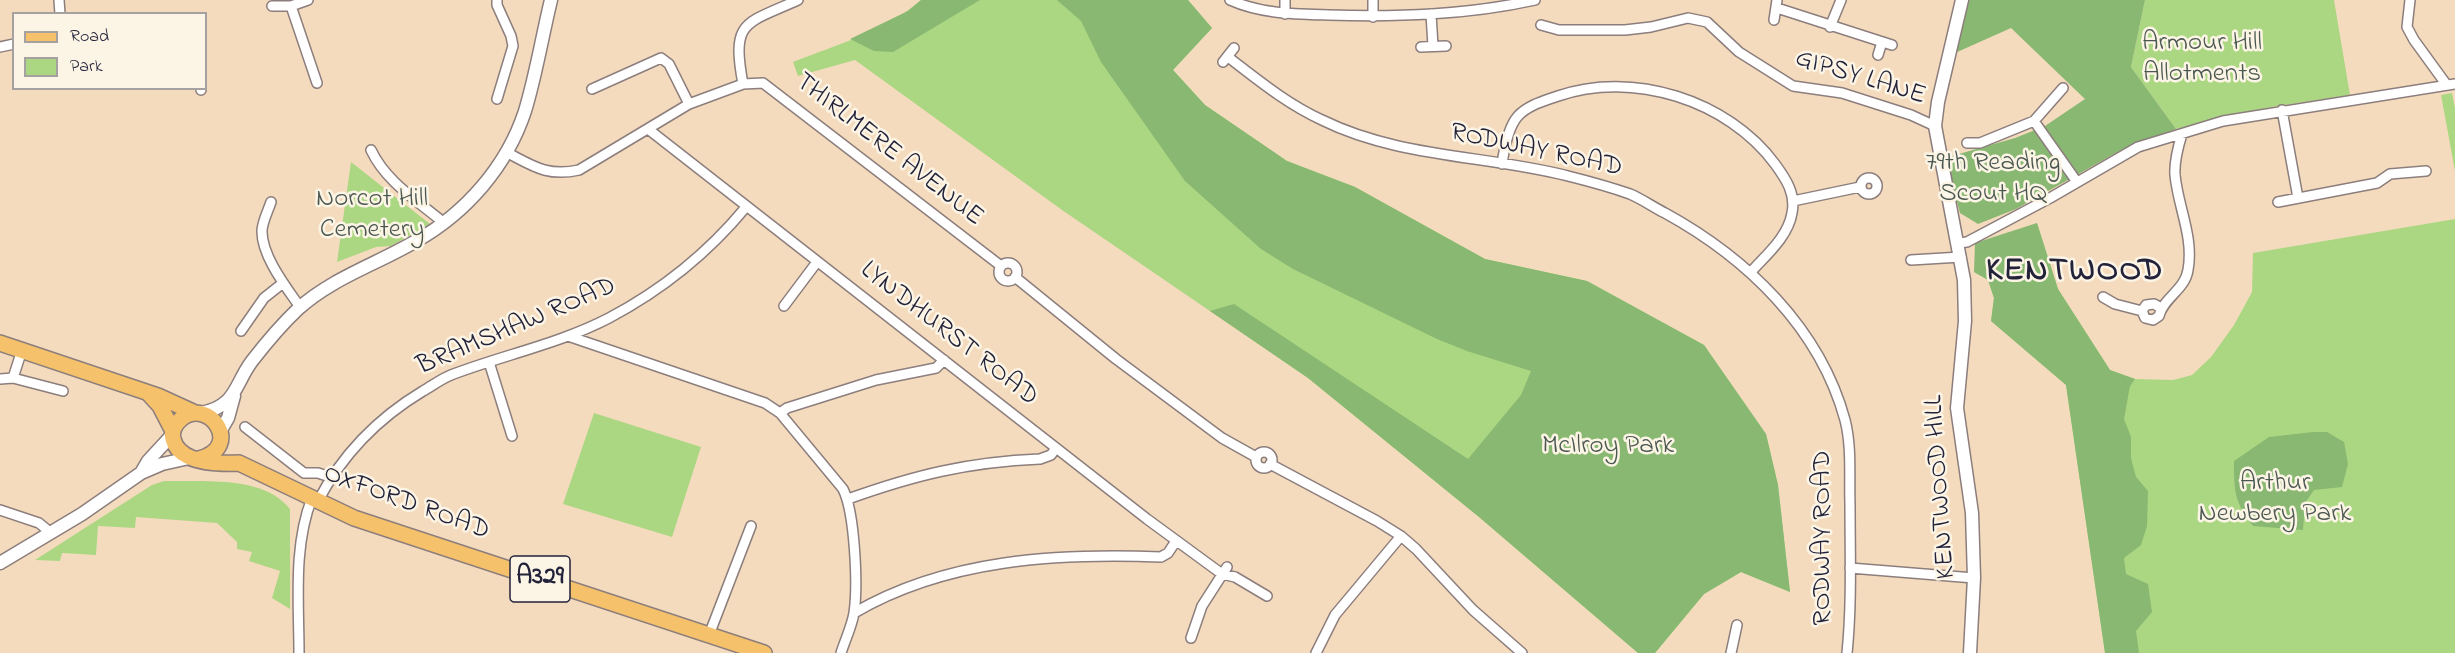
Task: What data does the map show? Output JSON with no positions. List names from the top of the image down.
{
  "streets": {
    "main road": ["OXFORD ROAD", "A329"],
    "street": [
      "GIPSY LANE",
      "THIRLMERE AVENUE",
      "RODWAY ROAD",
      "BRAMSHAW ROAD",
      "LYNDHURST ROAD",
      "KENTWOOD HILL"
    ]
  },
  "crossings": [
    ["GIPSY LANE", "KENTWOOD HILL"],
    ["BRAMSHAW ROAD", "LYNDHURST ROAD"],
    ["BRAMSHAW ROAD", "OXFORD ROAD"]
  ],
  "districts": ["KENTWOOD"],
  "parks": [
    "Armour Hill Allotments",
    "79th Reading Scout HQ",
    "Norcot Hill Cemetery",
    "McIlroy Park",
    "Arthur Newbery Park"
  ],
  "legend": ["Road", "Park"]
}
